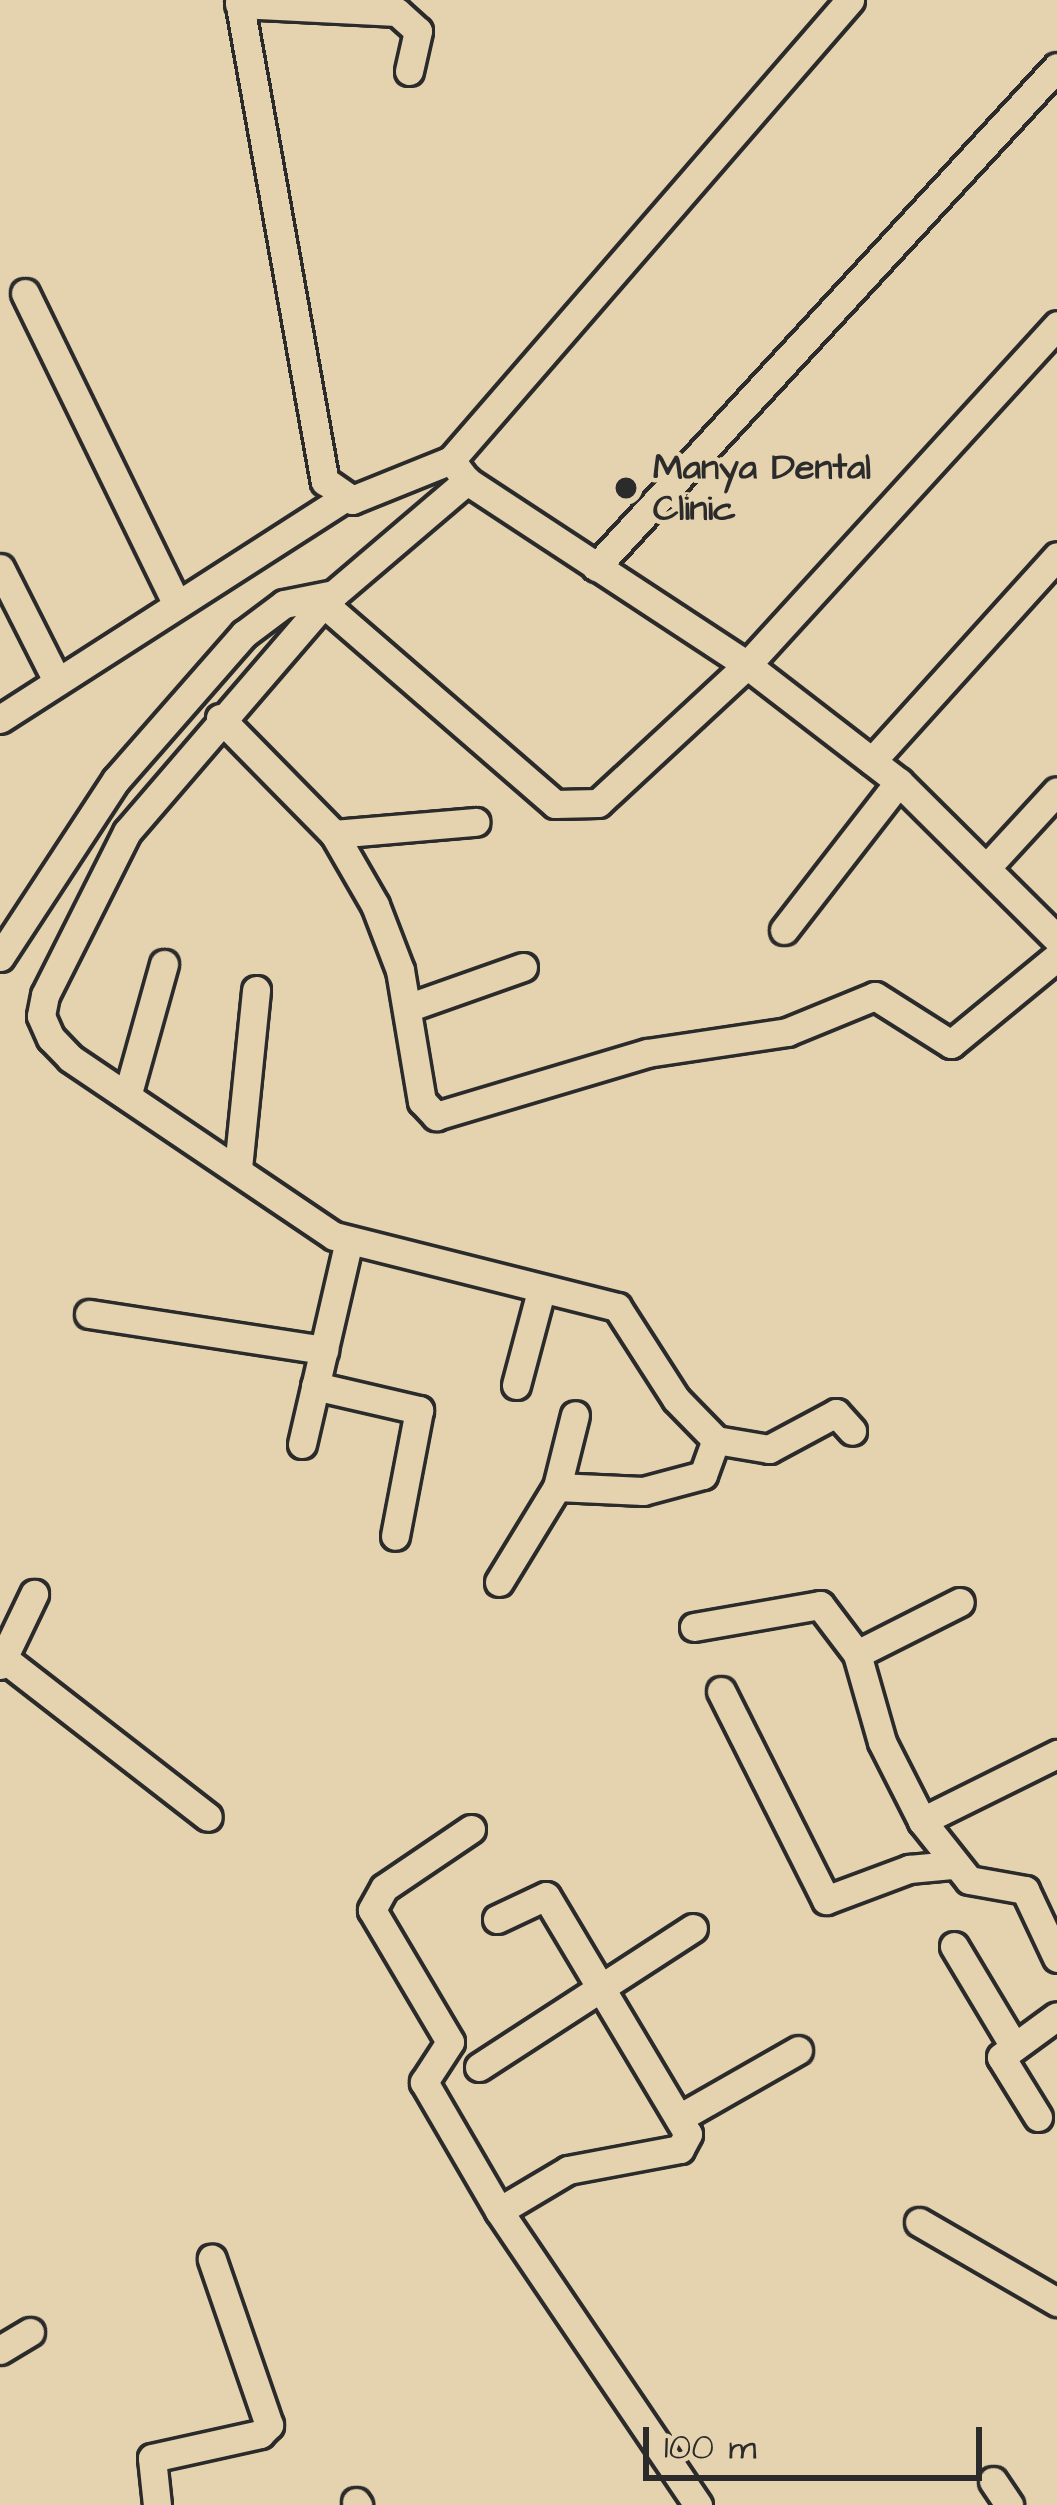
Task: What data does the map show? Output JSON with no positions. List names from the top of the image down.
{
  "places": ["Manya Dental Clinic"],
  "scale_bar": "100 m"
}
